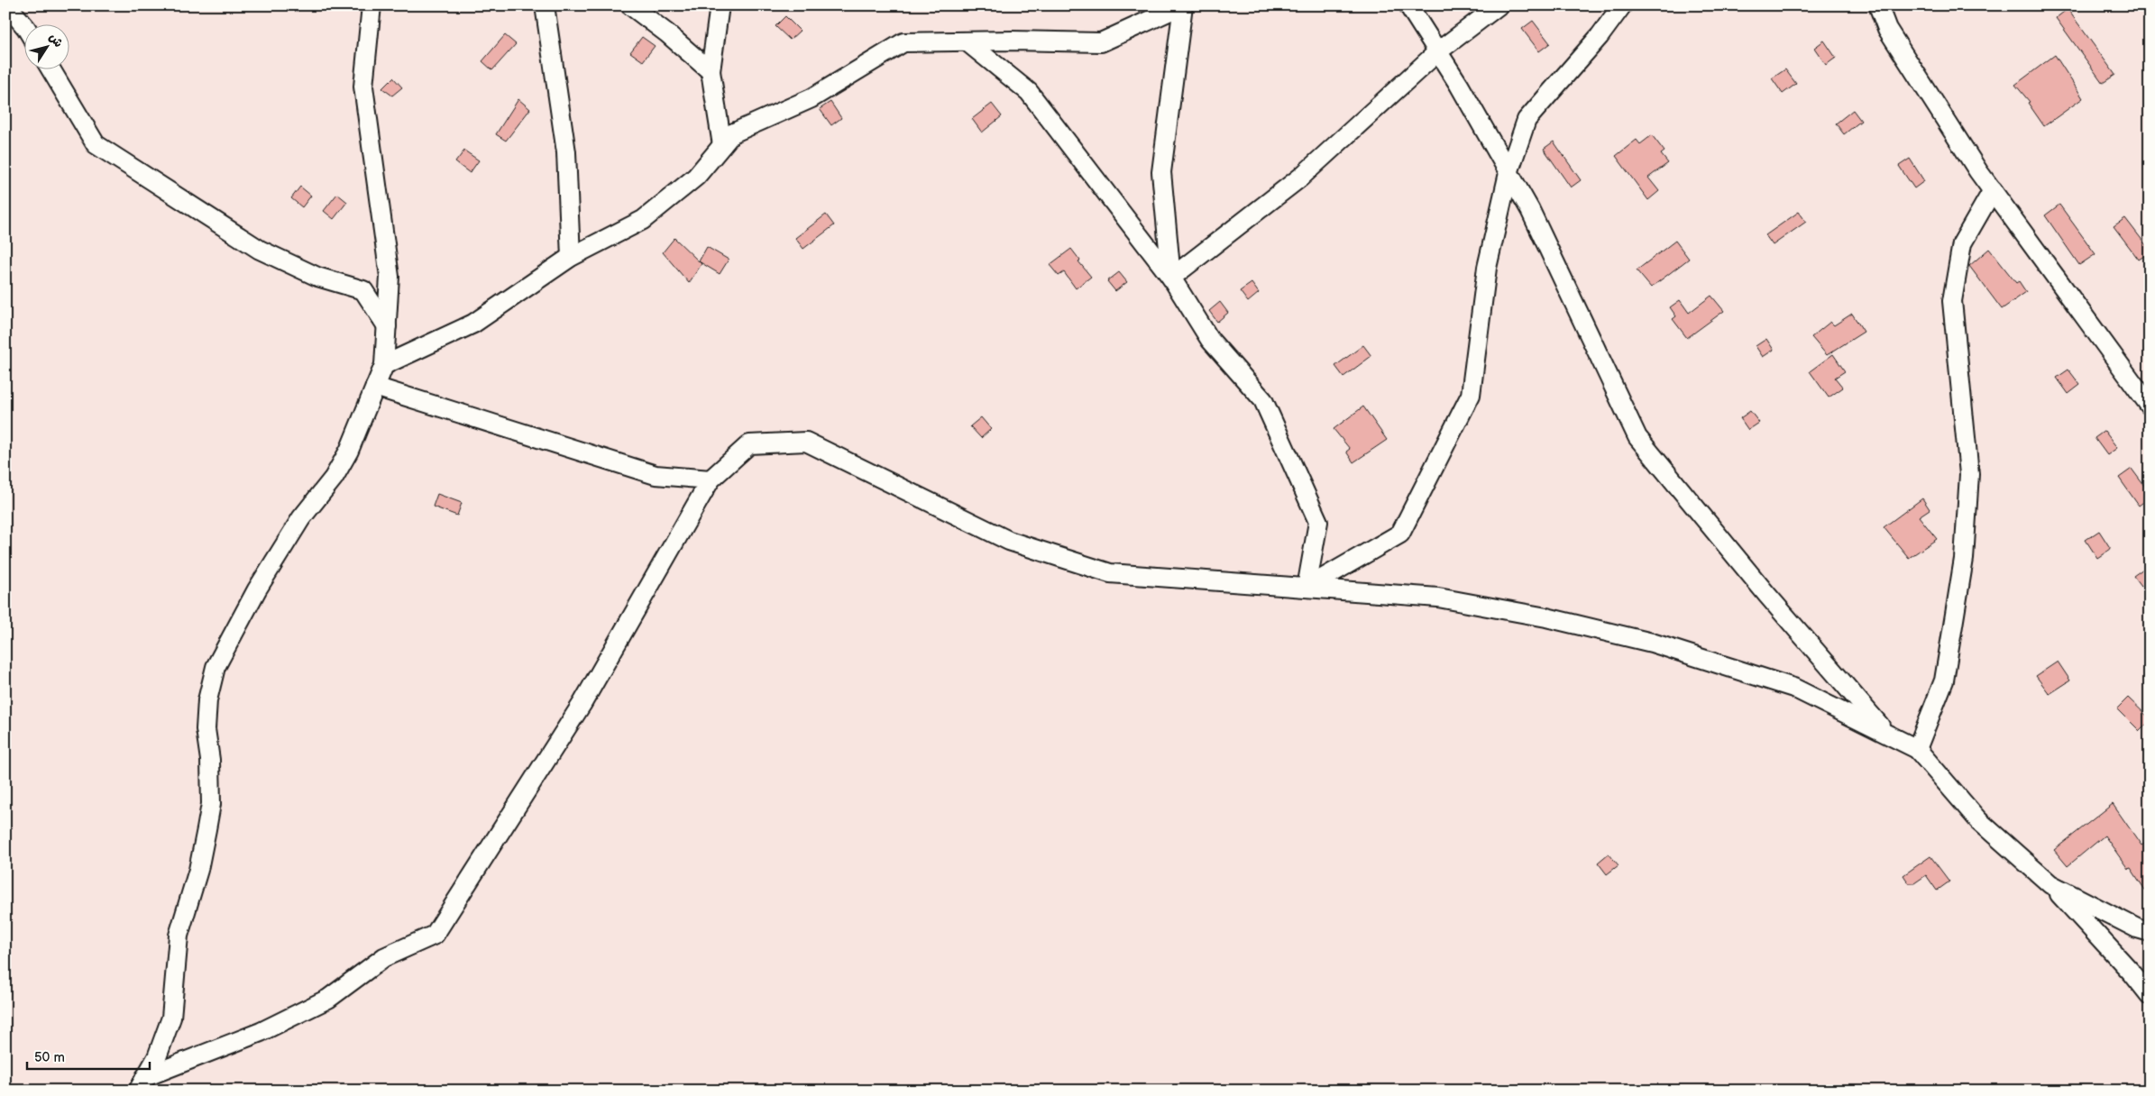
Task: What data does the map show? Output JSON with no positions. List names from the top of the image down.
{
  "scale_bar": "50 m",
  "north": "top right"
}
